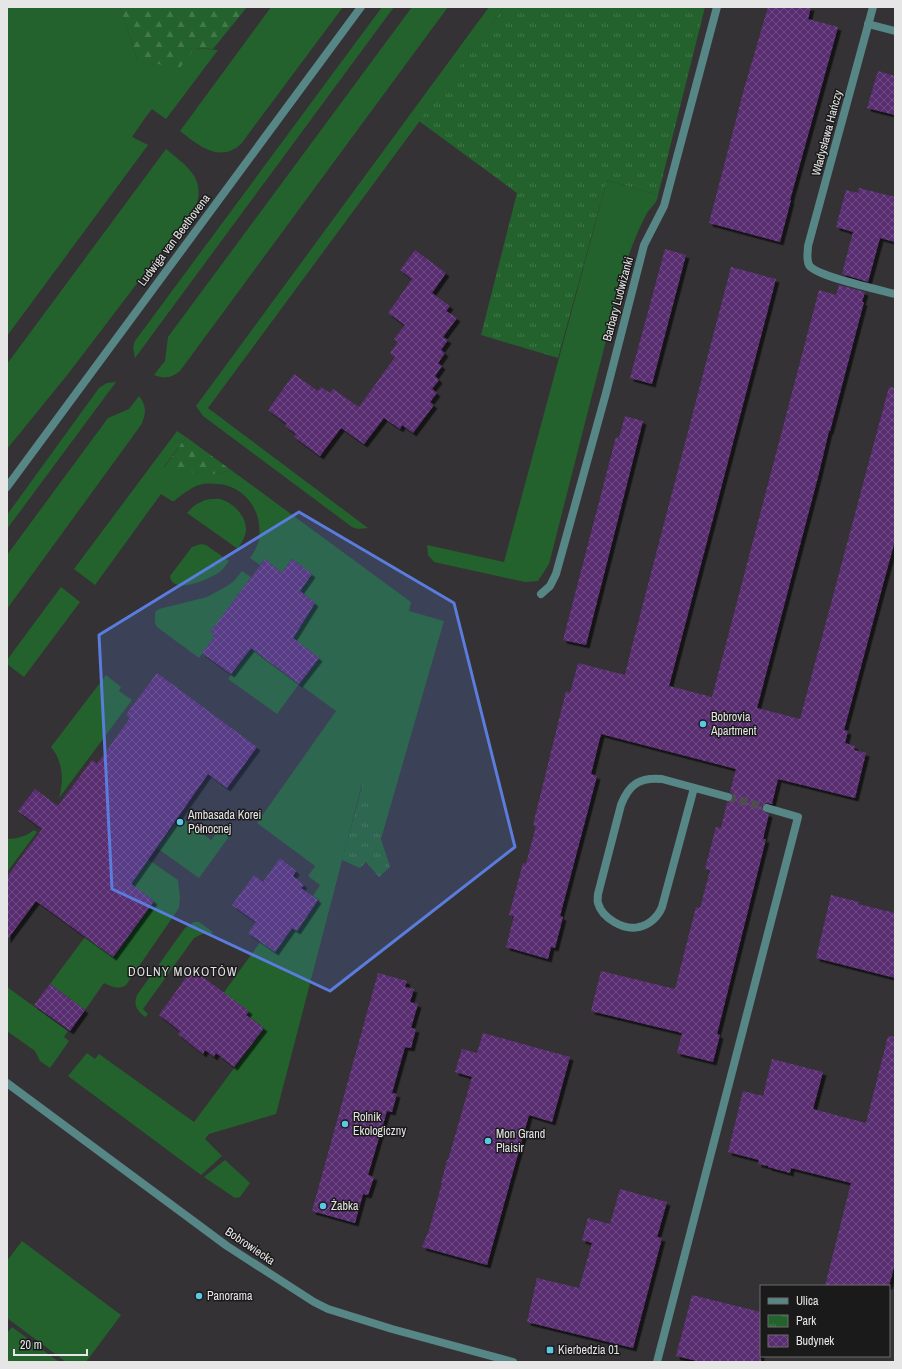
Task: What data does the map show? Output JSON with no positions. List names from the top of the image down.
{
  "streets": {
    "street": [
      "Władysława Hańczy",
      "Ludwiga van Beethovena",
      "Barbary Ludwiżanki",
      "Bobrowiecka"
    ]
  },
  "districts": ["DOLNY MOKOTÓW"],
  "places": {
    "other": [
      "Bobrovia Apartment",
      "Ambasada Korei Północnej",
      "Rolnik Ekologiczny",
      "Mon Grand Plaisir",
      "Żabka",
      "Panorama"
    ],
    "transit": ["Kierbedzia 01"]
  },
  "legend": ["Ulica", "Park", "Budynek"],
  "scale_bar": "20 m"
}
